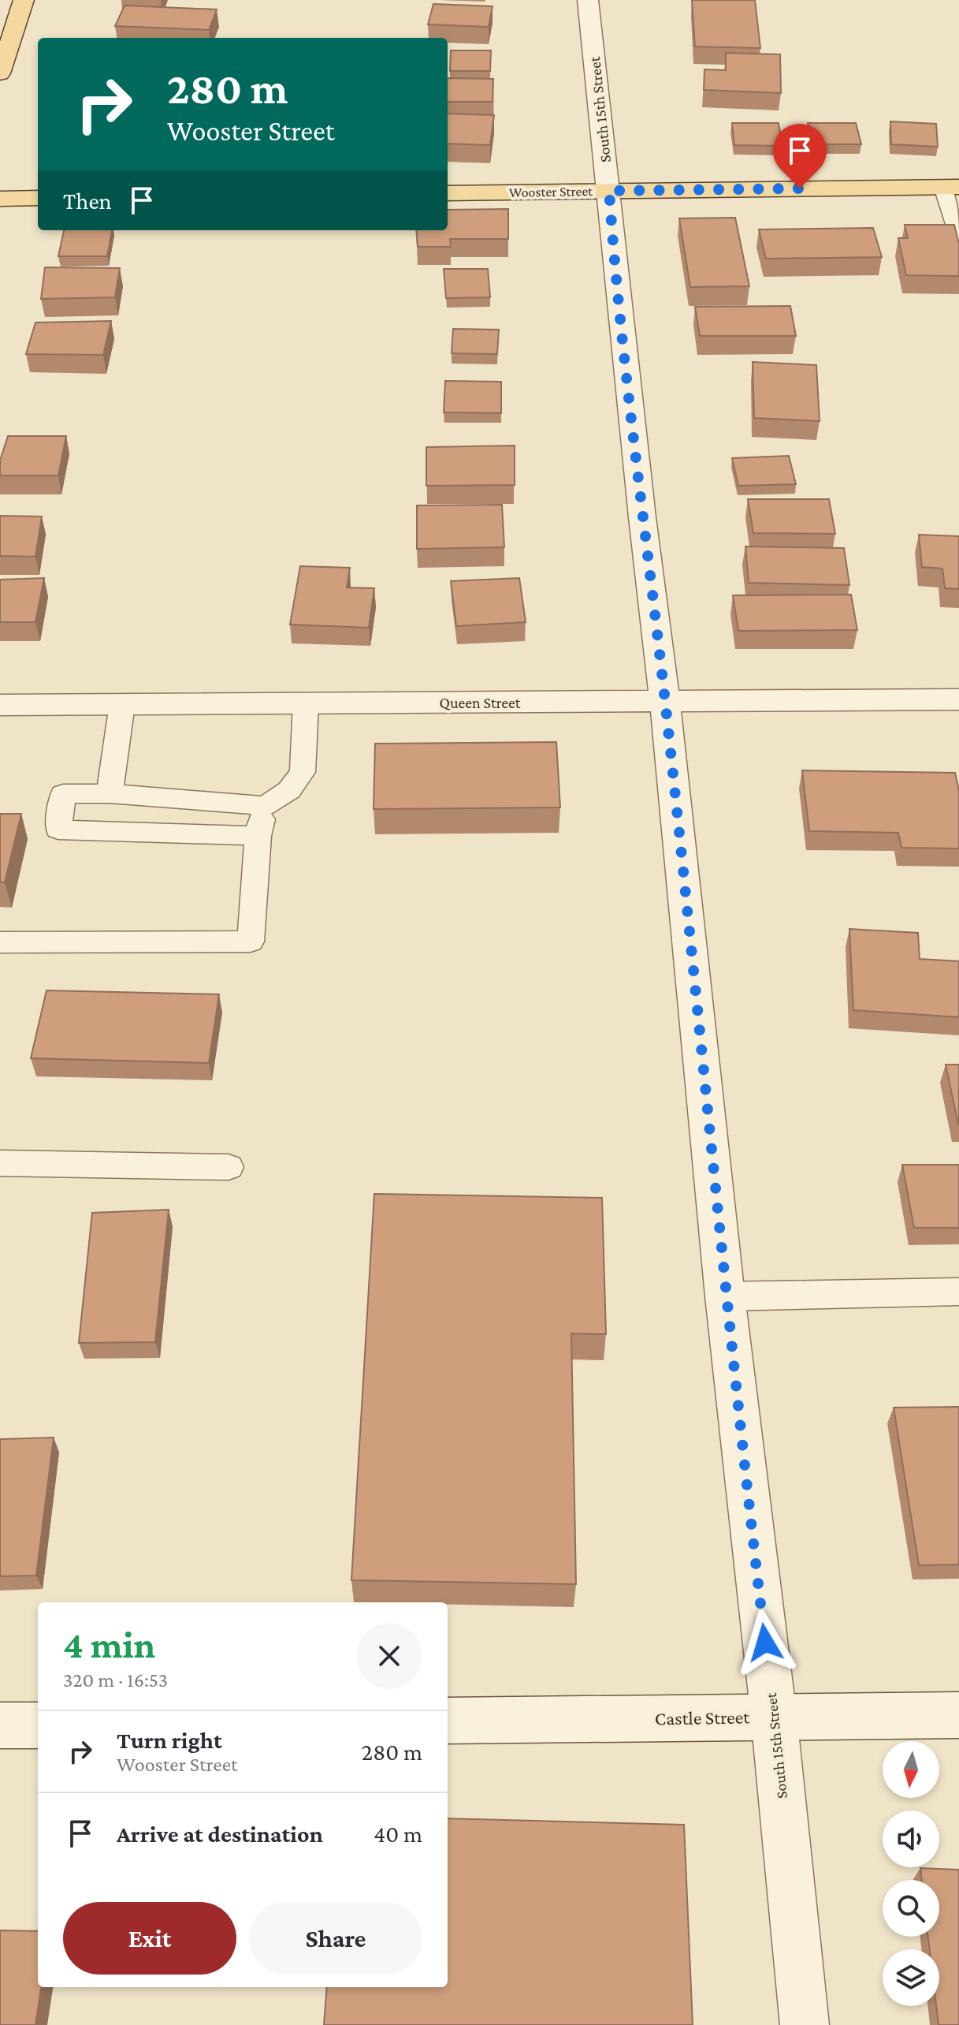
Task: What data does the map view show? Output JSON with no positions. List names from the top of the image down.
{
  "streets": {
    "main road": ["Wooster Street"],
    "street": ["South 15th Street", "Queen Street", "Castle Street"]
  },
  "crossings": [
    ["South 15th Street", "Wooster Street"],
    ["South 15th Street", "Queen Street"],
    ["South 15th Street", "Castle Street"]
  ],
  "north": "bottom",
  "page": {
    "turn": ["280 m", "Wooster Street"],
    "then": "Then",
    "heading": ["4 min", "320 m · 16:53"],
    "list": [
      {
        "name": "Turn right",
        "note": "Wooster Street",
        "value": "280 m"
      },
      {
        "name": "Arrive at destination",
        "value": "40 m"
      }
    ],
    "buttons": ["Exit", "Share"]
  }
}
